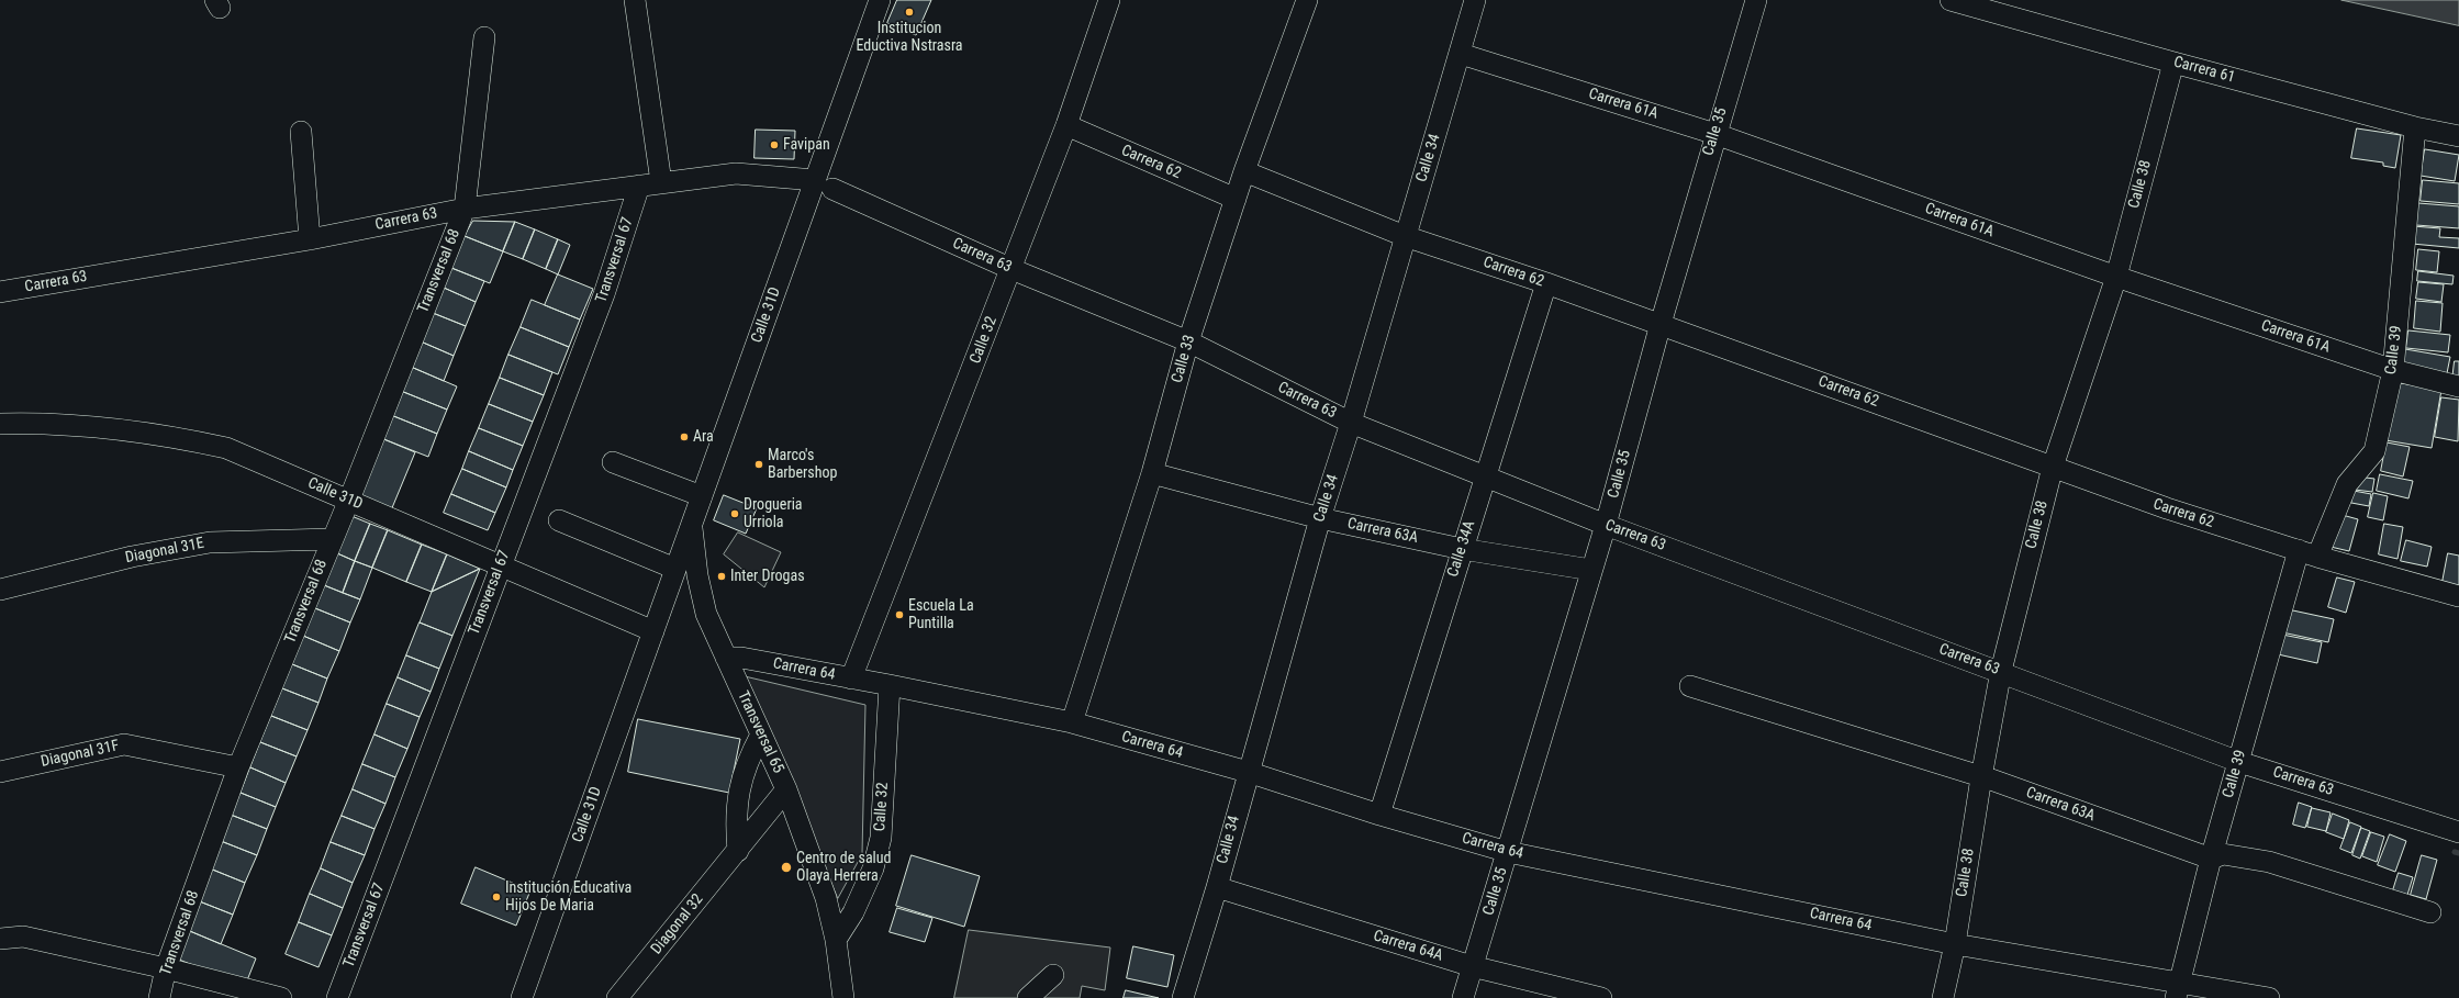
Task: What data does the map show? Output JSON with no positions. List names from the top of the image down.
{
  "streets": {
    "street": [
      "Carrera 61",
      "Carrera 61A",
      "Calle 35",
      "Calle 34",
      "Carrera 62",
      "Calle 38",
      "Carrera 63",
      "Transversal 67",
      "Transversal 68",
      "Calle 31D",
      "Calle 32",
      "Calle 39",
      "Calle 33",
      "Carrera 63A",
      "Calle 34A",
      "Diagonal 31E",
      "Carrera 64",
      "Transversal 65",
      "Diagonal 31F",
      "Diagonal 32",
      "Carrera 64A"
    ]
  },
  "crossings": [
    ["Carrera 61", "Calle 38"],
    ["Carrera 61", "Calle 39"],
    ["Carrera 61A", "Calle 35"],
    ["Carrera 61A", "Calle 34"],
    ["Carrera 61A", "Calle 38"],
    ["Carrera 61A", "Calle 39"],
    ["Calle 35", "Carrera 62"],
    ["Calle 35", "Carrera 63"],
    ["Calle 35", "Carrera 63A"],
    ["Calle 35", "Carrera 64"],
    ["Calle 35", "Carrera 64A"],
    ["Calle 34", "Carrera 62"],
    ["Calle 34", "Carrera 63"],
    ["Calle 34", "Carrera 63A"],
    ["Calle 34", "Carrera 64"],
    ["Calle 34", "Carrera 64A"],
    ["Carrera 62", "Calle 38"],
    ["Carrera 62", "Calle 32"],
    ["Carrera 62", "Calle 39"],
    ["Carrera 62", "Calle 33"],
    ["Carrera 62", "Calle 34A"],
    ["Calle 38", "Carrera 63"],
    ["Calle 38", "Carrera 63A"],
    ["Calle 38", "Carrera 64"],
    ["Carrera 63", "Transversal 67"],
    ["Carrera 63", "Transversal 68"],
    ["Carrera 63", "Calle 31D"],
    ["Carrera 63", "Calle 32"],
    ["Carrera 63", "Calle 39"],
    ["Carrera 63", "Calle 33"],
    ["Carrera 63", "Calle 34A"],
    ["Transversal 67", "Calle 31D"],
    ["Transversal 68", "Calle 31D"],
    ["Transversal 68", "Diagonal 31E"],
    ["Transversal 68", "Diagonal 31F"],
    ["Calle 31D", "Transversal 65"],
    ["Calle 32", "Carrera 64"],
    ["Calle 32", "Transversal 65"],
    ["Calle 39", "Carrera 63A"],
    ["Calle 39", "Carrera 64"],
    ["Calle 33", "Carrera 63A"],
    ["Calle 33", "Carrera 64"],
    ["Carrera 63A", "Calle 34A"],
    ["Calle 34A", "Carrera 64"],
    ["Carrera 64", "Transversal 65"],
    ["Transversal 65", "Diagonal 32"]
  ],
  "places": [
    "Institucion Eductiva Nstrasra",
    "Favipan",
    "Ara",
    "Marco's Barbershop",
    "Drogueria Urriola",
    "Inter Drogas",
    "Escuela La Puntilla",
    "Centro de salud Olaya Herrera",
    "Institución Educativa Hijos De Maria"
  ]
}
